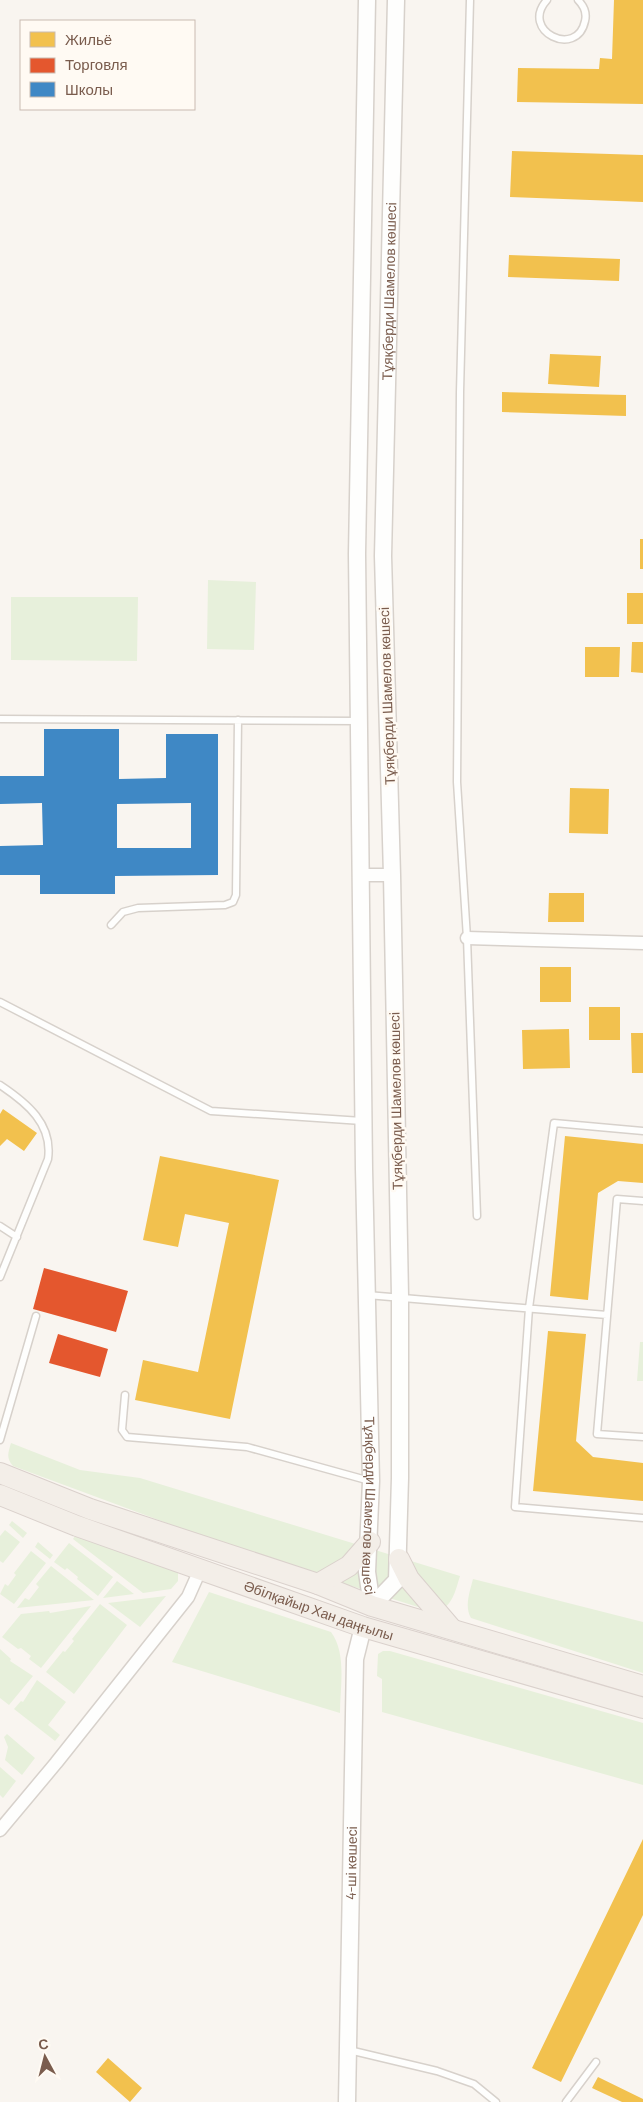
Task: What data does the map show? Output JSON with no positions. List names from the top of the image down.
{
  "streets": {
    "main road": ["Әбілқайыр Хан даңғылы"],
    "street": ["Тұяқберди Шамелов көшесі", "4-ші көшесі"]
  },
  "crossings": [
    ["Тұяқберди Шамелов көшесі", "Әбілқайыр Хан даңғылы"],
    ["Әбілқайыр Хан даңғылы", "4-ші көшесі"]
  ],
  "legend": ["Жильё", "Торговля", "Школы"],
  "north": "top"
}
